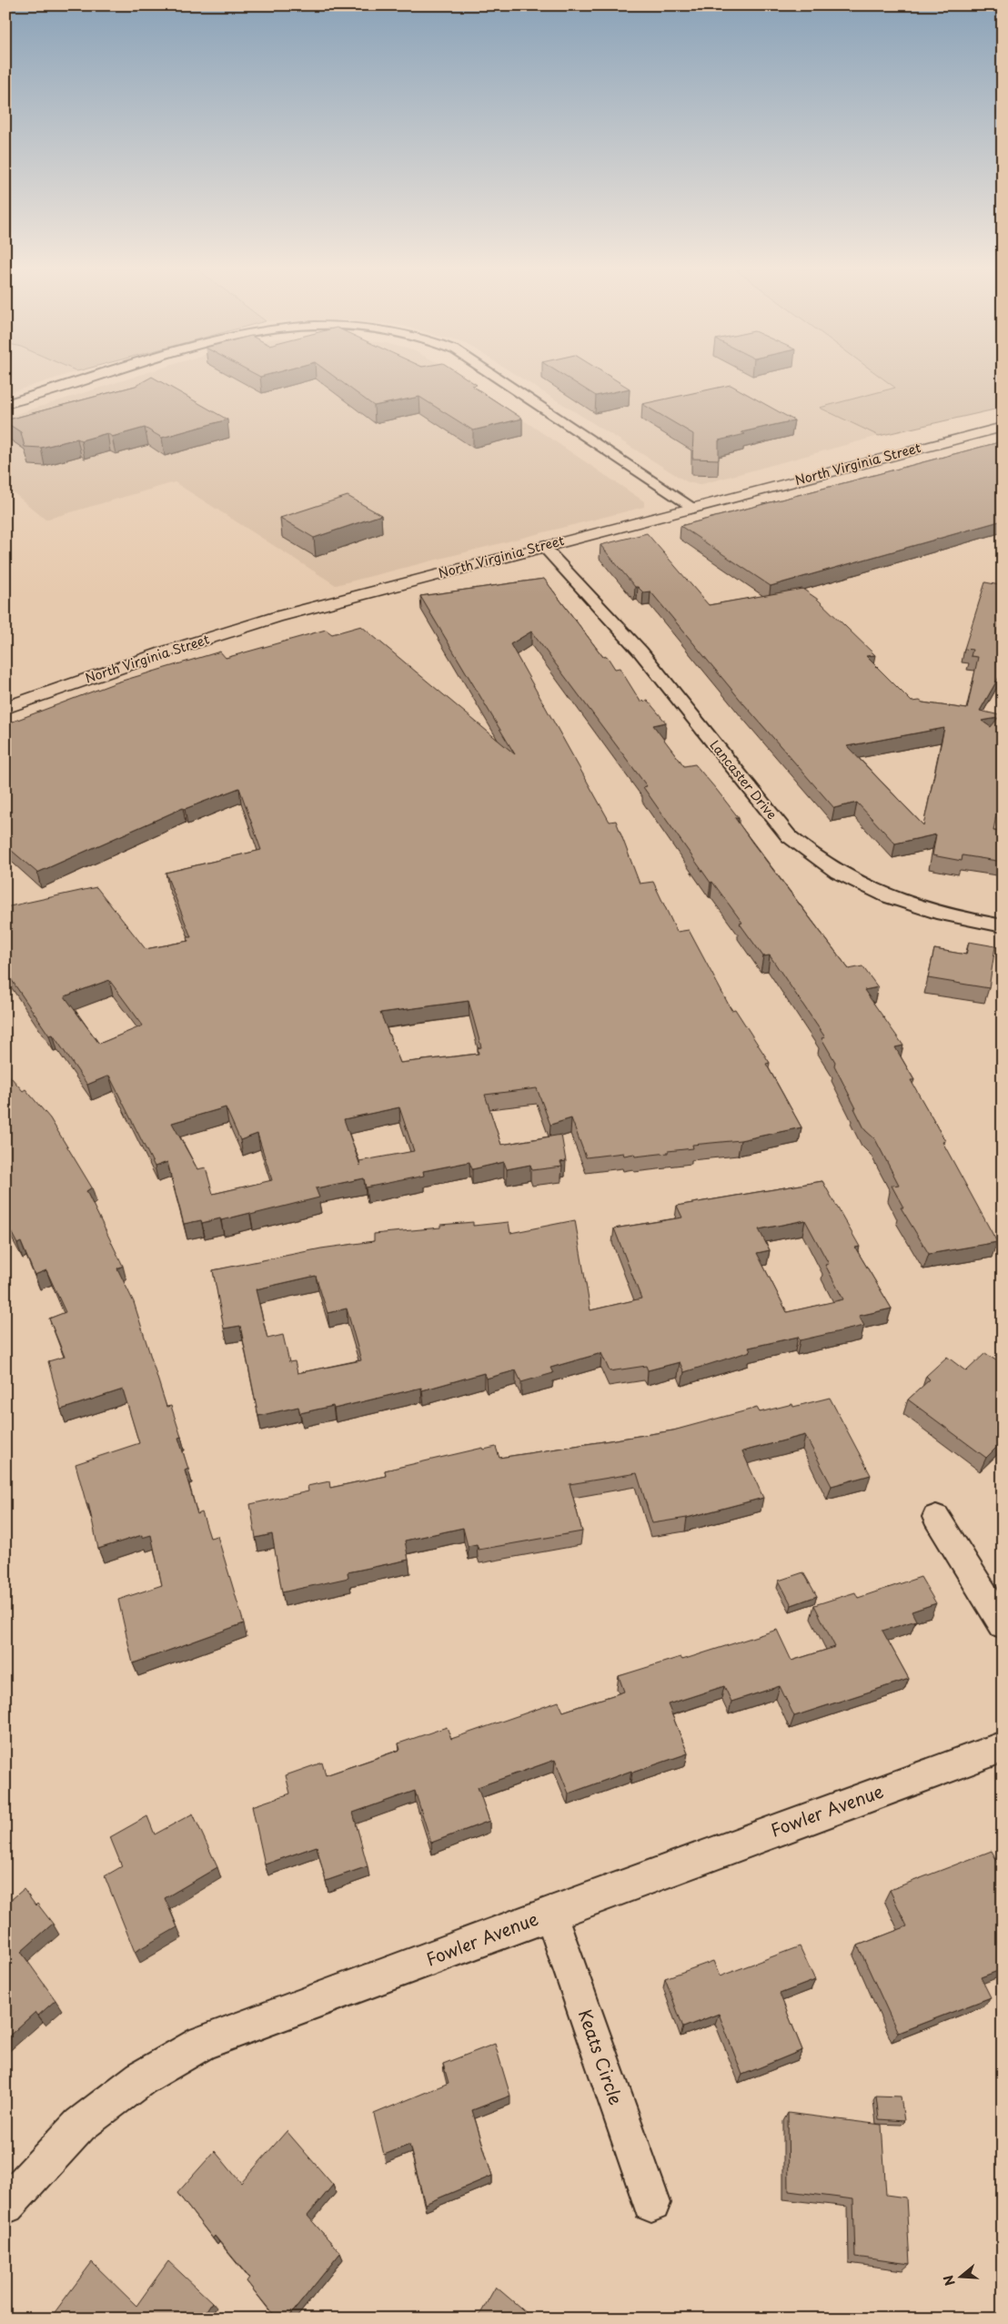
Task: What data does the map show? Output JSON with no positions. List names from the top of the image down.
{
  "streets": {
    "main road": ["North Virginia Street"],
    "street": ["Lancaster Drive", "Fowler Avenue", "Keats Circle"]
  },
  "crossings": [
    ["North Virginia Street", "Lancaster Drive"],
    ["Fowler Avenue", "Keats Circle"]
  ],
  "north": "left"
}
